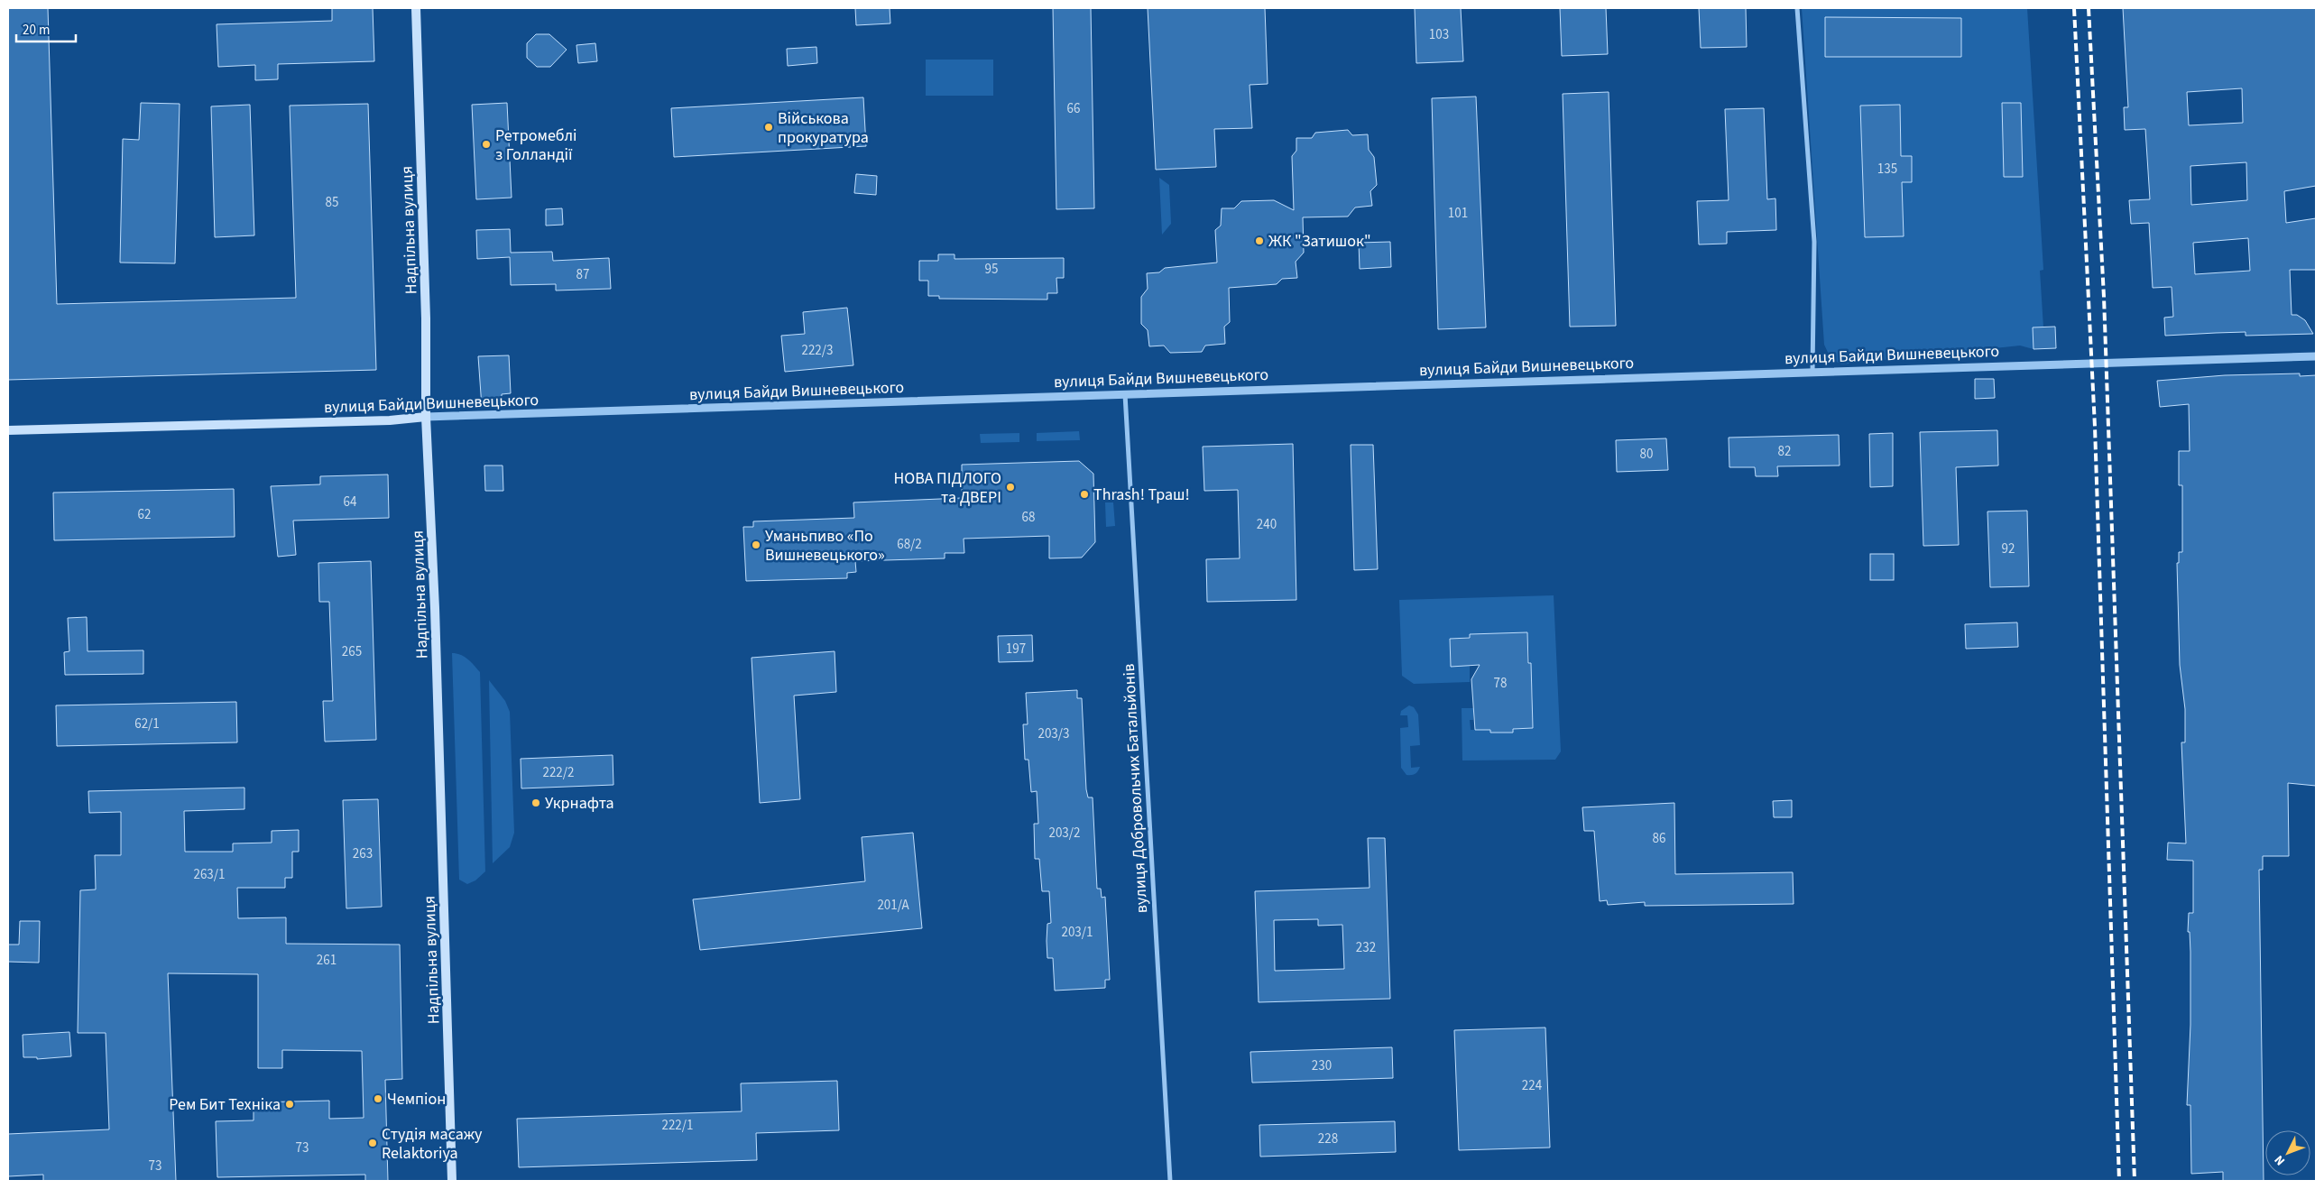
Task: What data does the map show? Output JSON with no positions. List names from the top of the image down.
{
  "streets": {
    "main road": ["Надпільна вулиця", "вулиця Байди Вишневецького"],
    "street": ["вулиця Добровольчих Батальйонів"]
  },
  "crossings": [
    ["Надпільна вулиця", "вулиця Байди Вишневецького"],
    ["вулиця Байди Вишневецького", "вулиця Добровольчих Батальйонів"]
  ],
  "places": [
    "Військова прокуратура",
    "Ретромеблі з Голландії",
    "ЖК \"Затишок\"",
    "НОВА ПІДЛОГО та ДВЕРІ",
    "Thrash! Траш!",
    "Уманьпиво «По Вишневецького»",
    "Укрнафта",
    "Чемпіон",
    "Рем Бит Техніка",
    "Студія масажу Relaktoriya"
  ],
  "house_numbers": [
    "103",
    "66",
    "135",
    "85",
    "101",
    "95",
    "87",
    "222/3",
    "82",
    "80",
    "64",
    "62",
    "68",
    "240",
    "68/2",
    "92",
    "197",
    "265",
    "78",
    "62/1",
    "203/3",
    "222/2",
    "203/2",
    "86",
    "263",
    "263/1",
    "201/A",
    "203/1",
    "232",
    "261",
    "230",
    "224",
    "222/1",
    "228",
    "73",
    "73"
  ],
  "scale_bar": "20 m",
  "north": "bottom left"
}
